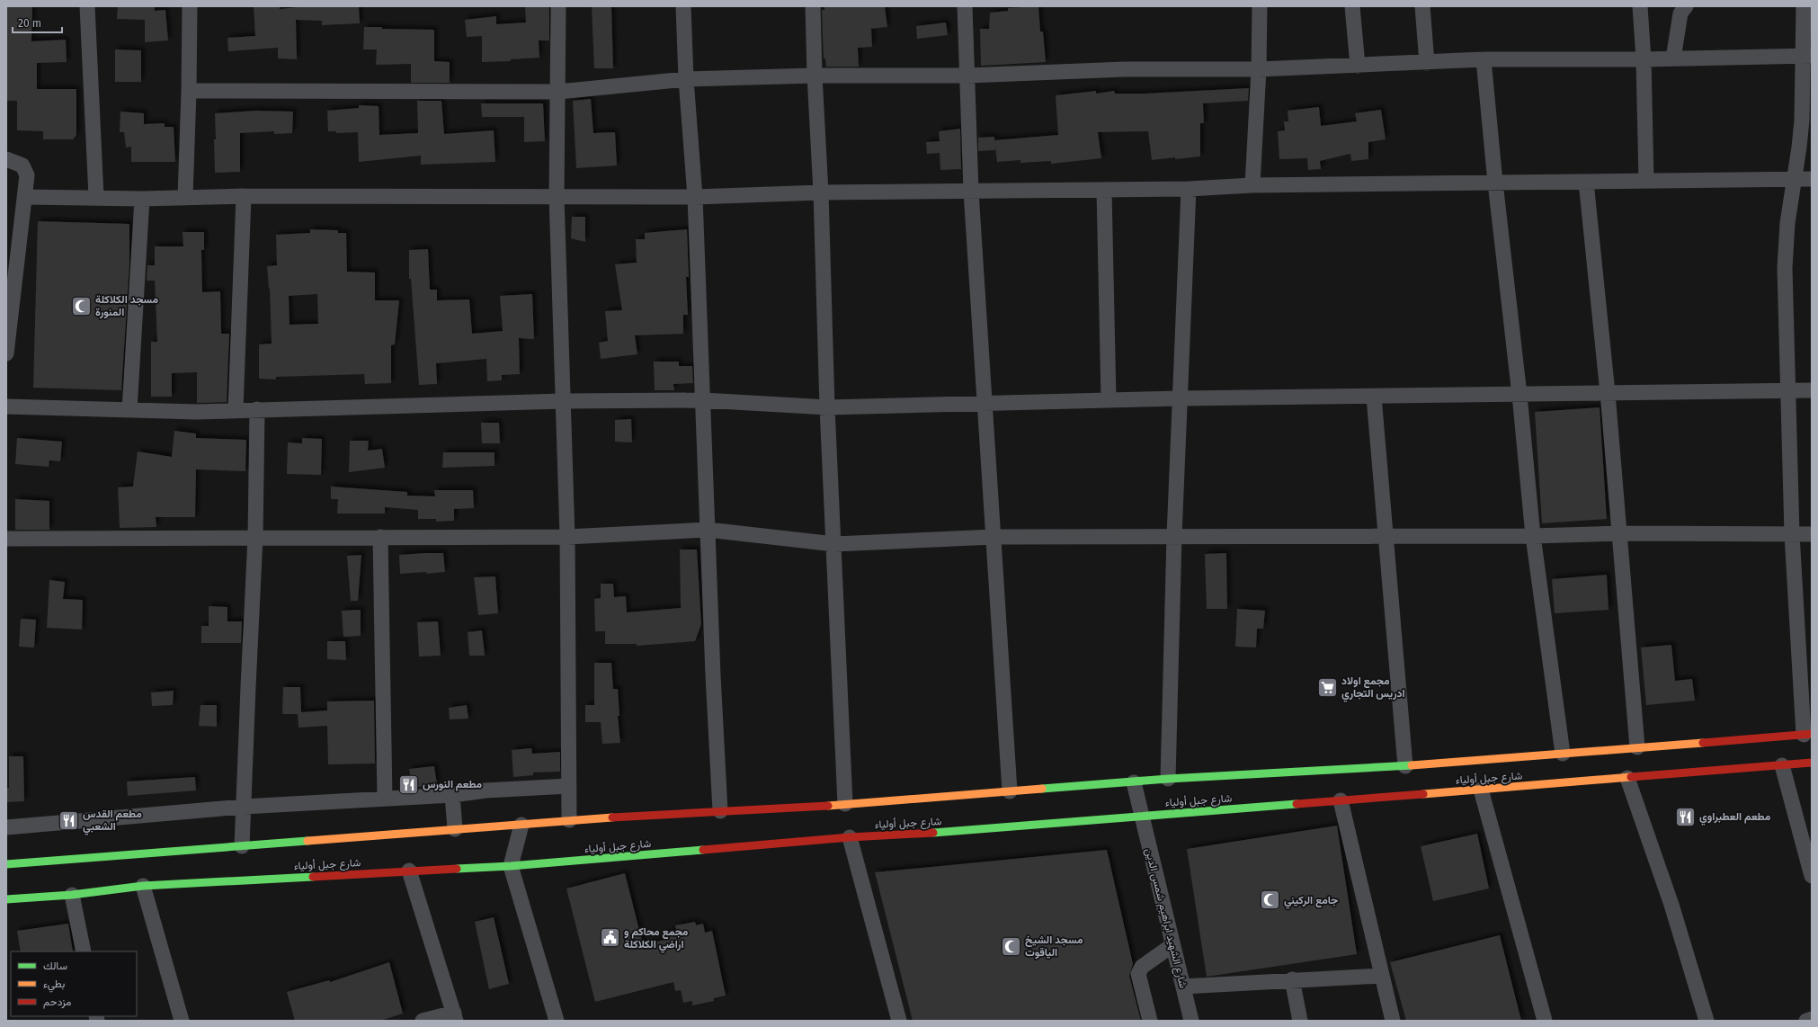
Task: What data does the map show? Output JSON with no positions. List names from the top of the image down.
{
  "streets": {
    "main road": ["شارع جبل أولياء"],
    "street": ["شارع الشهيد ابراهيم شمس الدين"]
  },
  "crossings": [
    ["شارع جبل أولياء", "شارع الشهيد ابراهيم شمس الدين"]
  ],
  "places": {
    "mosque": ["مسجد الكلاكلة المنورة", "جامع الركيني", "مسجد الشيخ الياقوت"],
    "supermarket": ["مجمع اولاد ادريس التجاري"],
    "restaurant": ["مطعم النورس", "مطعم العطبراوي", "مطعم القدس الشعبي"],
    "public building": ["مجمع محاكم و اراضي الكلاكلة"]
  },
  "legend": ["سالك", "بطيء", "مزدحم"],
  "scale_bar": "20 m"
}
